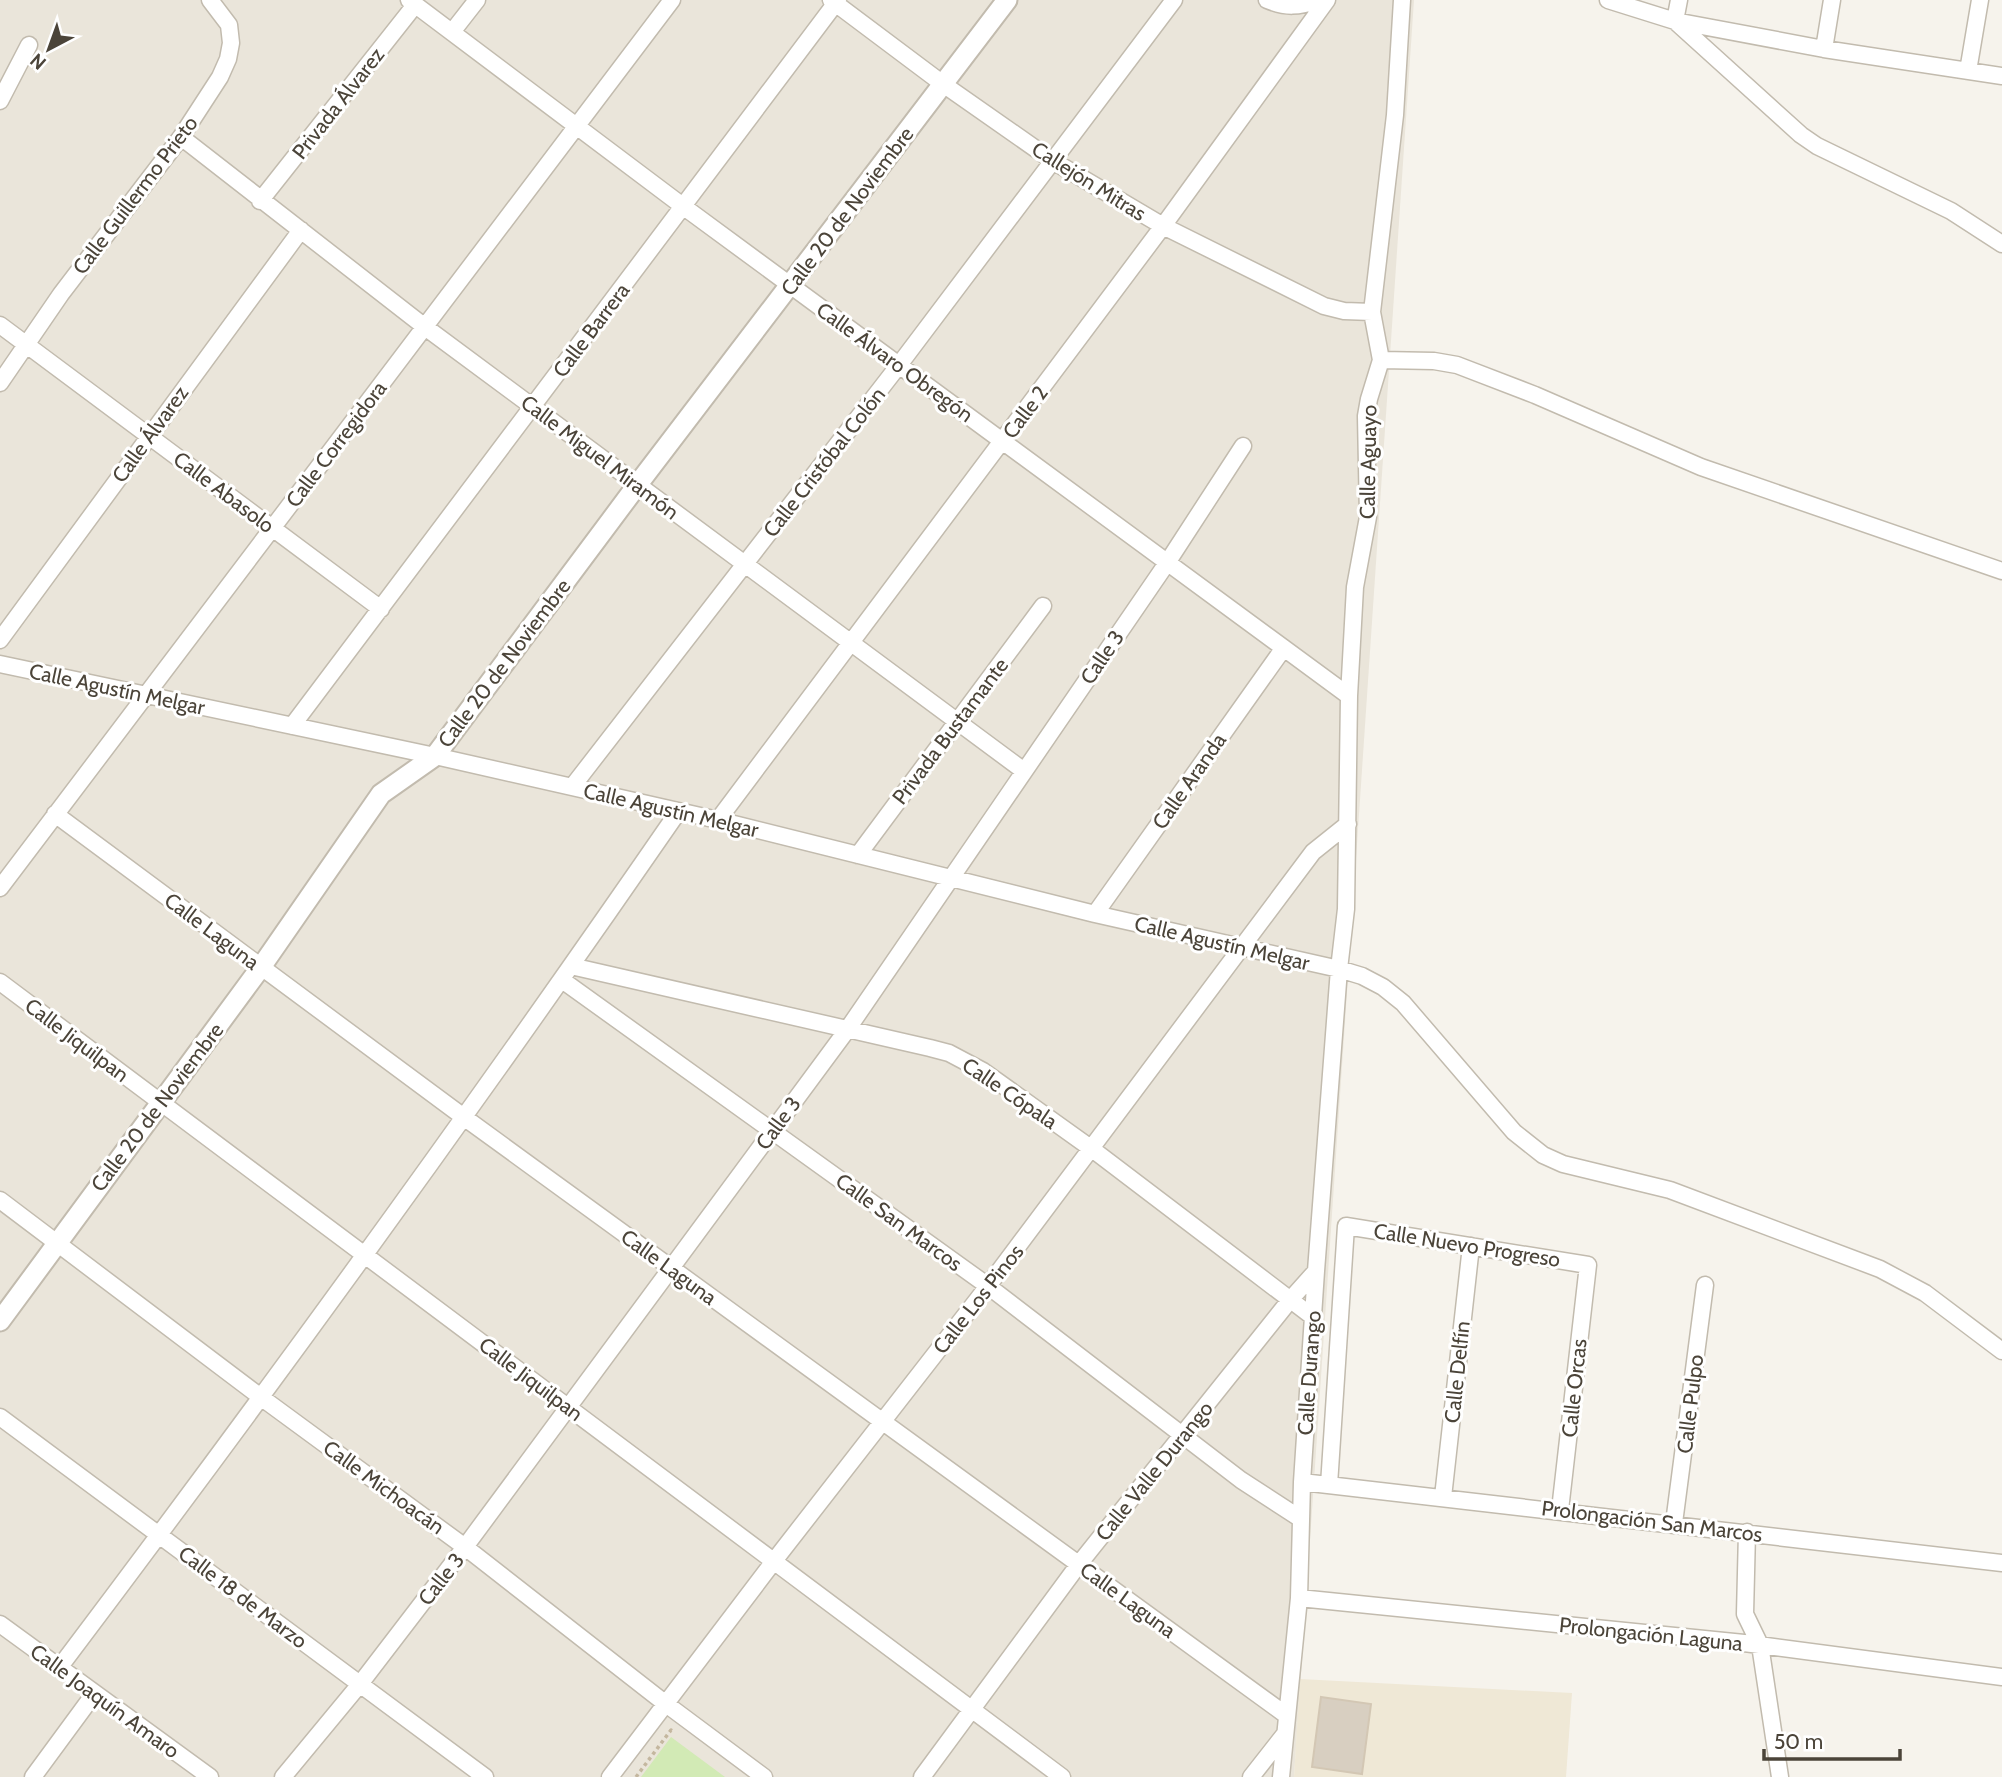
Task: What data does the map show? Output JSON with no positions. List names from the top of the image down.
{
  "streets": {
    "street": [
      "Privada Álvarez",
      "Callejón Mitras",
      "Calle Guillermo Prieto",
      "Calle 20 de Noviembre",
      "Calle Barrera",
      "Calle Álvaro Obregón",
      "Calle 2",
      "Calle Álvarez",
      "Calle Corregidora",
      "Calle Miguel Miramón",
      "Calle Cristóbal Colón",
      "Calle Aguayo",
      "Calle Abasolo",
      "Calle 3",
      "Calle Agustín Melgar",
      "Privada Bustamante",
      "Calle Aranda",
      "Calle Laguna",
      "Calle Jiquilpan",
      "Calle Cópala",
      "Calle San Marcos",
      "Calle Nuevo Progreso",
      "Calle Los Pinos",
      "Calle Delfín",
      "Calle Durango",
      "Calle Orcas",
      "Calle Pulpo",
      "Calle Valle Durango",
      "Calle Michoacán",
      "Prolongación San Marcos",
      "Calle 18 de Marzo",
      "Prolongación Laguna",
      "Calle Joaquín Amaro"
    ]
  },
  "crossings": [
    ["Privada Álvarez", "Calle Álvaro Obregón"],
    ["Privada Álvarez", "Calle Miguel Miramón"],
    ["Callejón Mitras", "Calle 20 de Noviembre"],
    ["Callejón Mitras", "Calle Barrera"],
    ["Callejón Mitras", "Calle 2"],
    ["Callejón Mitras", "Calle Cristóbal Colón"],
    ["Callejón Mitras", "Calle Aguayo"],
    ["Calle Guillermo Prieto", "Calle Miguel Miramón"],
    ["Calle Guillermo Prieto", "Calle Abasolo"],
    ["Calle 20 de Noviembre", "Calle Álvaro Obregón"],
    ["Calle 20 de Noviembre", "Calle Miguel Miramón"],
    ["Calle 20 de Noviembre", "Calle Agustín Melgar"],
    ["Calle 20 de Noviembre", "Calle Laguna"],
    ["Calle 20 de Noviembre", "Calle Jiquilpan"],
    ["Calle 20 de Noviembre", "Calle Michoacán"],
    ["Calle Barrera", "Calle Álvaro Obregón"],
    ["Calle Barrera", "Calle Miguel Miramón"],
    ["Calle Barrera", "Calle Abasolo"],
    ["Calle Barrera", "Calle Agustín Melgar"],
    ["Calle Álvaro Obregón", "Calle 2"],
    ["Calle Álvaro Obregón", "Calle Corregidora"],
    ["Calle Álvaro Obregón", "Calle Cristóbal Colón"],
    ["Calle Álvaro Obregón", "Calle Aguayo"],
    ["Calle Álvaro Obregón", "Calle 3"],
    ["Calle Álvaro Obregón", "Calle Aranda"],
    ["Calle 2", "Calle Miguel Miramón"],
    ["Calle 2", "Calle Agustín Melgar"],
    ["Calle Álvarez", "Calle Miguel Miramón"],
    ["Calle Álvarez", "Calle Abasolo"],
    ["Calle Corregidora", "Calle Miguel Miramón"],
    ["Calle Corregidora", "Calle Abasolo"],
    ["Calle Corregidora", "Calle Agustín Melgar"],
    ["Calle Corregidora", "Calle Laguna"],
    ["Calle Miguel Miramón", "Calle Cristóbal Colón"],
    ["Calle Miguel Miramón", "Calle 3"],
    ["Calle Miguel Miramón", "Privada Bustamante"],
    ["Calle Cristóbal Colón", "Calle Agustín Melgar"],
    ["Calle Aguayo", "Calle Agustín Melgar"],
    ["Calle Aguayo", "Calle Los Pinos"],
    ["Calle Aguayo", "Calle Durango"],
    ["Calle 3", "Calle Agustín Melgar"],
    ["Calle 3", "Calle Laguna"],
    ["Calle 3", "Calle Jiquilpan"],
    ["Calle 3", "Calle Cópala"],
    ["Calle 3", "Calle San Marcos"],
    ["Calle 3", "Calle Michoacán"],
    ["Calle 3", "Calle 18 de Marzo"],
    ["Calle Agustín Melgar", "Privada Bustamante"],
    ["Calle Agustín Melgar", "Calle Aranda"],
    ["Calle Agustín Melgar", "Calle Los Pinos"],
    ["Calle Agustín Melgar", "Calle Durango"],
    ["Calle Laguna", "Calle Los Pinos"],
    ["Calle Laguna", "Calle Durango"],
    ["Calle Laguna", "Calle Valle Durango"],
    ["Calle Jiquilpan", "Calle Los Pinos"],
    ["Calle Jiquilpan", "Calle Valle Durango"],
    ["Calle Cópala", "Calle San Marcos"],
    ["Calle Cópala", "Calle Los Pinos"],
    ["Calle Cópala", "Calle Durango"],
    ["Calle Cópala", "Calle Valle Durango"],
    ["Calle San Marcos", "Calle Los Pinos"],
    ["Calle San Marcos", "Calle Durango"],
    ["Calle San Marcos", "Calle Valle Durango"],
    ["Calle Nuevo Progreso", "Calle Delfín"],
    ["Calle Nuevo Progreso", "Calle Orcas"],
    ["Calle Nuevo Progreso", "Prolongación San Marcos"],
    ["Calle Los Pinos", "Calle Michoacán"],
    ["Calle Delfín", "Prolongación San Marcos"],
    ["Calle Durango", "Calle Valle Durango"],
    ["Calle Durango", "Prolongación San Marcos"],
    ["Calle Durango", "Prolongación Laguna"],
    ["Calle Orcas", "Prolongación San Marcos"],
    ["Calle Pulpo", "Prolongación San Marcos"]
  ],
  "scale_bar": "50 m",
  "north": "bottom left"
}
